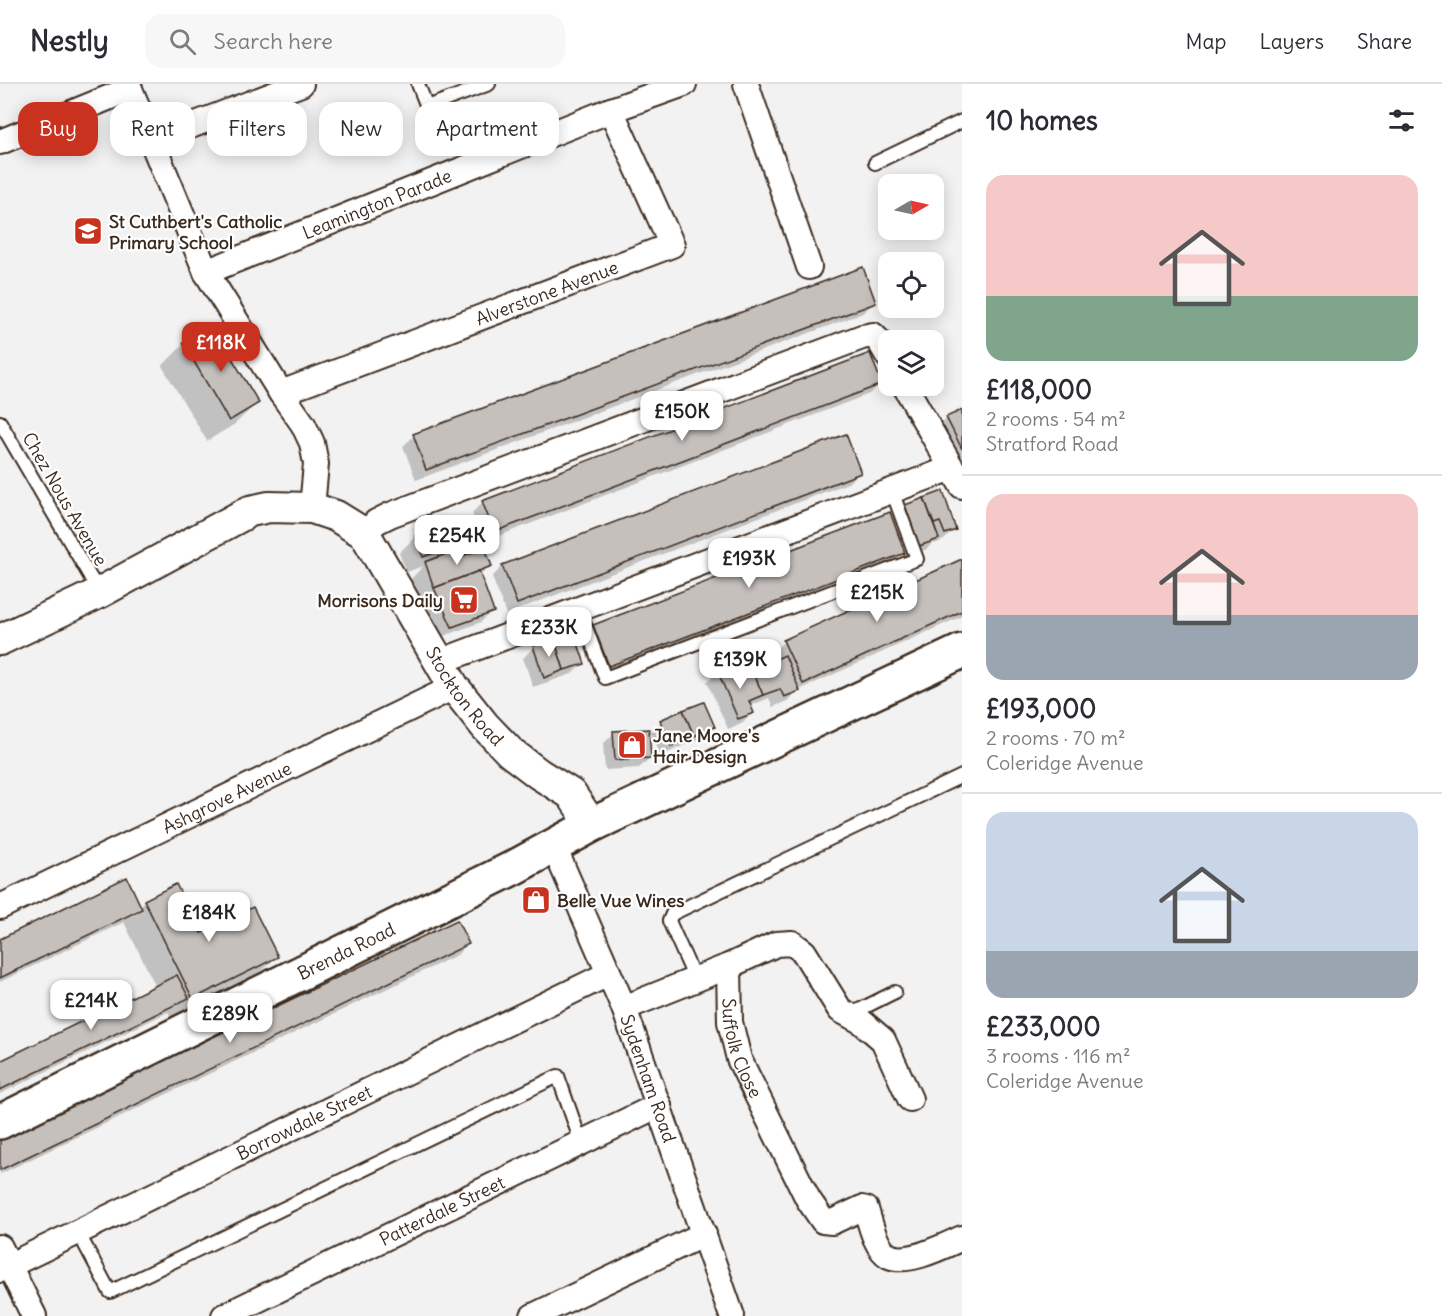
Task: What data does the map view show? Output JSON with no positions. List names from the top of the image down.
{
  "streets": {
    "main road": ["Brenda Road"],
    "street": [
      "Leamington Parade",
      "Alverstone Avenue",
      "Stockton Road",
      "Ashgrove Avenue",
      "Suffolk Close",
      "Sydenham Road",
      "Borrowdale Street",
      "Patterdale Street"
    ],
    "lane": ["Chez Nous Avenue"]
  },
  "crossings": [
    ["Leamington Parade", "Alverstone Avenue"],
    ["Chez Nous Avenue", "Stockton Road"],
    ["Stockton Road", "Ashgrove Avenue"],
    ["Stockton Road", "Brenda Road"],
    ["Brenda Road", "Sydenham Road"],
    ["Sydenham Road", "Borrowdale Street"],
    ["Sydenham Road", "Patterdale Street"]
  ],
  "places": {
    "school or university": ["St Cuthbert's Catholic Primary School"],
    "supermarket": ["Morrisons Daily"],
    "shop": ["Jane Moore's Hair Design", "Belle Vue Wines"]
  },
  "north": "right",
  "page": {
    "header": "Nestly",
    "search": "Search here",
    "nav": ["Map", "Layers", "Share"],
    "heading": "10 homes",
    "chip": [
      "Buy",
      "Rent",
      "Filters",
      "New",
      "Apartment"
    ],
    "list": [
      {
        "name": "£118,000",
        "note": "2 rooms · 54 m² · Stratford Road"
      },
      {
        "name": "£193,000",
        "note": "2 rooms · 70 m² · Coleridge Avenue"
      },
      {
        "name": "£233,000",
        "note": "3 rooms · 116 m² · Coleridge Avenue"
      }
    ],
    "price": [
      "£118K",
      "£150K",
      "£254K",
      "£193K",
      "£215K",
      "£233K",
      "£139K",
      "£184K",
      "£214K",
      "£289K"
    ]
  }
}
